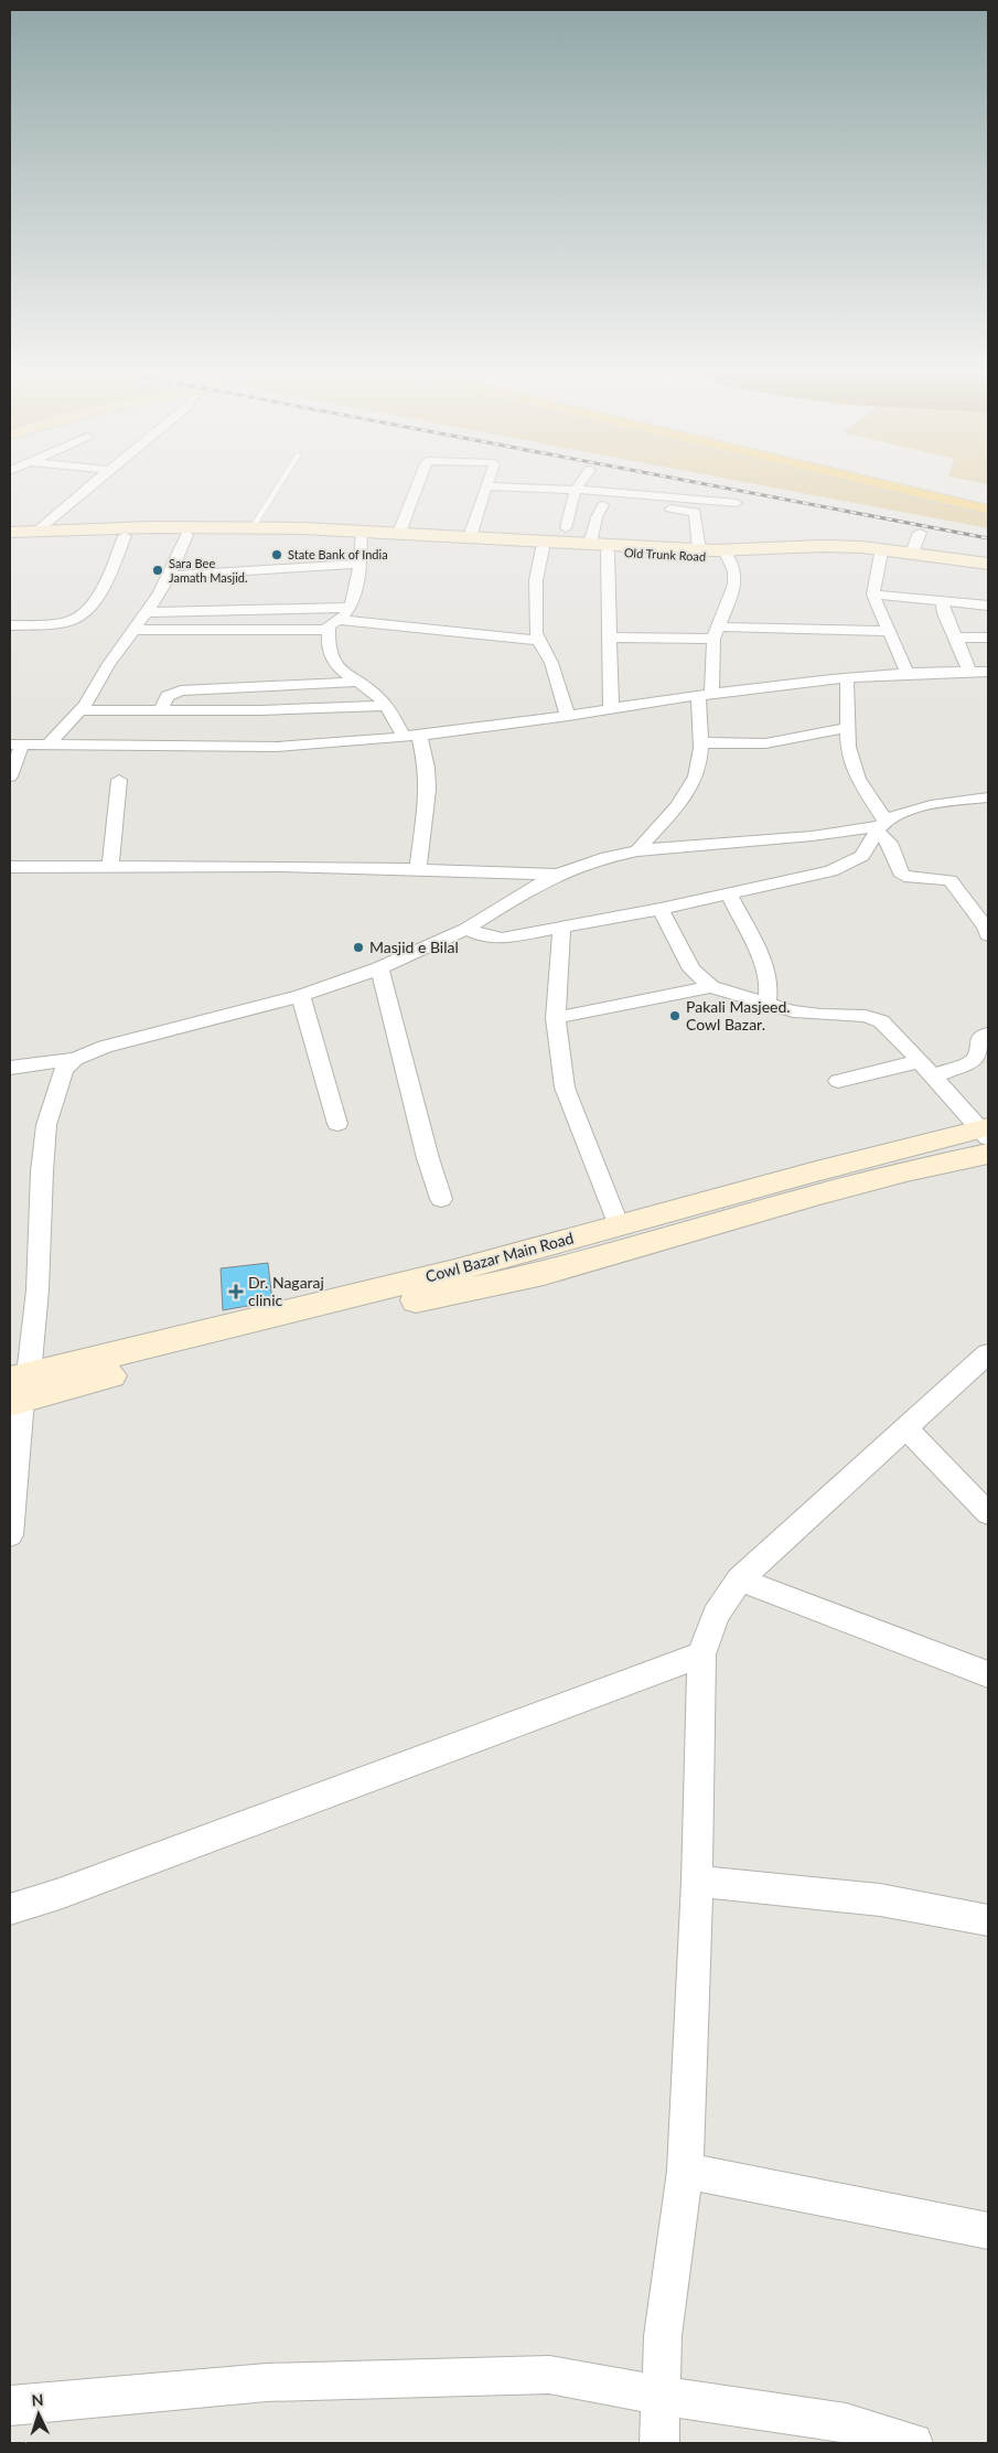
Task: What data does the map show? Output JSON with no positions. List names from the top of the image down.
{
  "streets": {
    "street": ["Old Trunk Road"]
  },
  "places": {
    "other": [
      "State Bank of India",
      "Sara Bee Jamath Masjid.",
      "Masjid e Bilal",
      "Pakali Masjeed. Cowl Bazar."
    ],
    "health": ["Dr. Nagaraj clinic"]
  },
  "north": "top"
}
